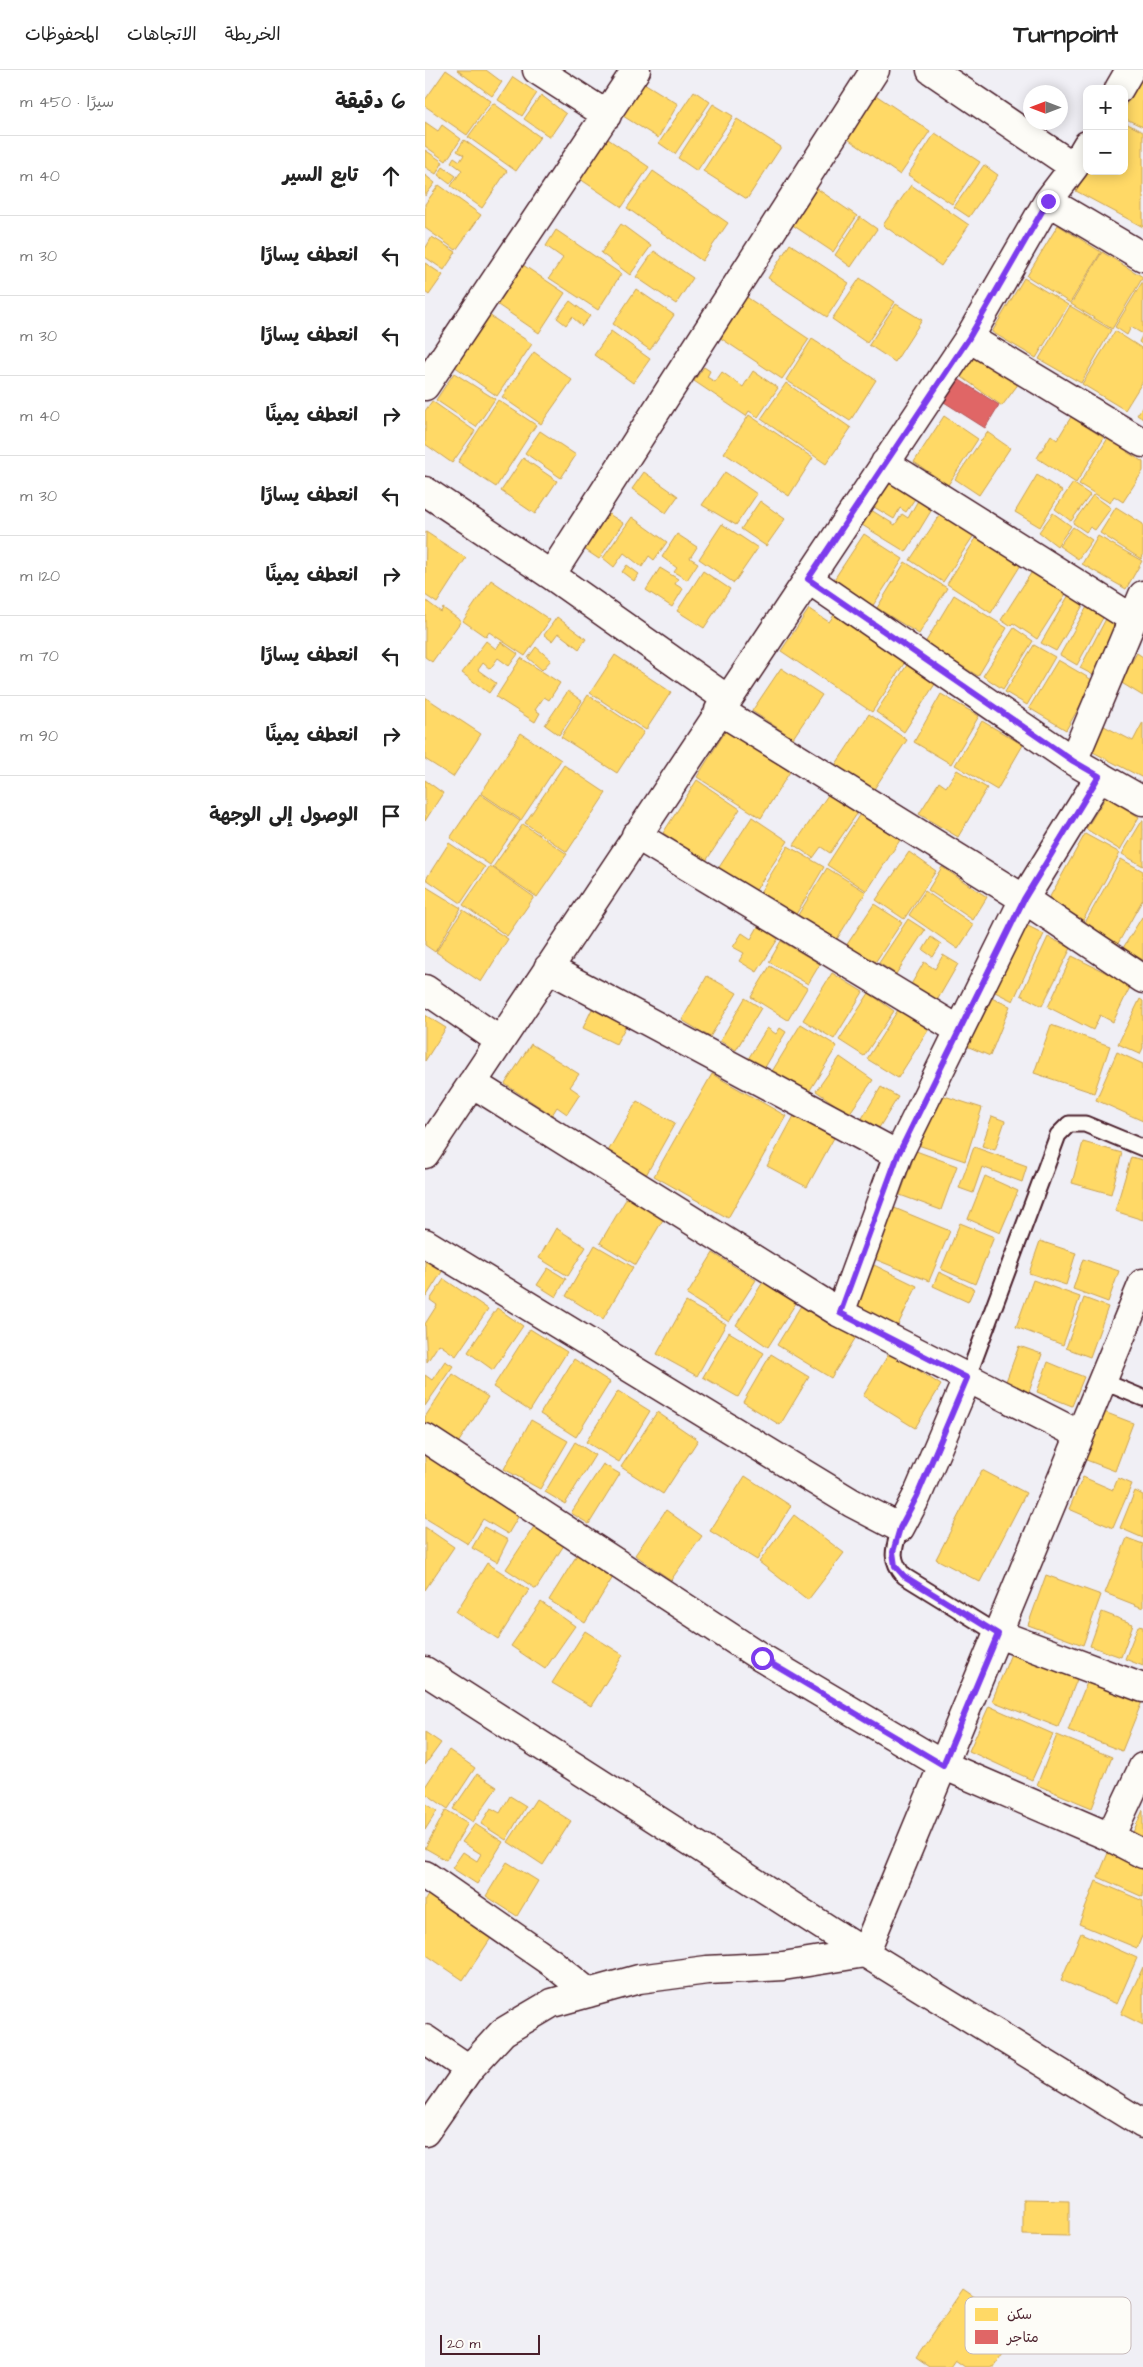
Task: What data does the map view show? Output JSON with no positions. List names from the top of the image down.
{
  "legend": ["سكن", "متاجر"],
  "scale_bar": "20 m",
  "north": "left",
  "page": {
    "header": "Turnpoint",
    "nav": ["الخريطة", "الاتجاهات", "المحفوظات"],
    "heading": ["6 دقيقة", "سيرًا · 450 m"],
    "map_buttons": ["+", "−"],
    "list": [
      ["تابع السير", "40 m"],
      ["انعطف يسارًا", "30 m"],
      ["انعطف يسارًا", "30 m"],
      ["انعطف يمينًا", "40 m"],
      ["انعطف يسارًا", "30 m"],
      ["انعطف يمينًا", "120 m"],
      ["انعطف يسارًا", "70 m"],
      ["انعطف يمينًا", "90 m"],
      "الوصول إلى الوجهة"
    ],
    "scale": "20 m"
  }
}
